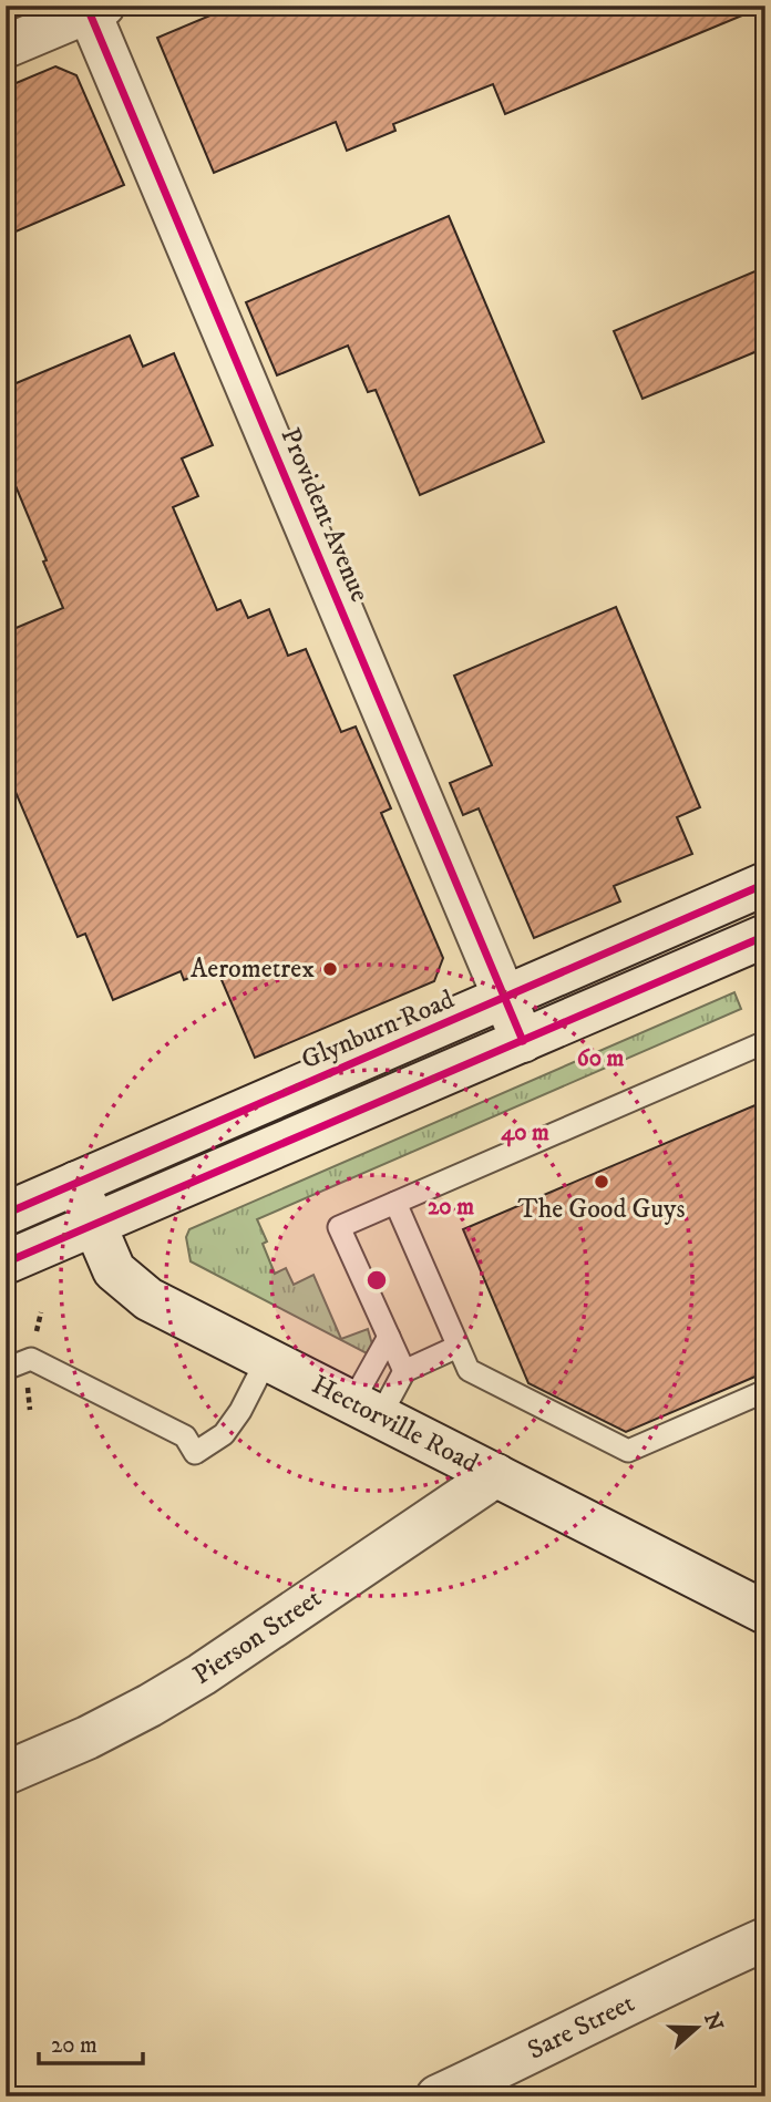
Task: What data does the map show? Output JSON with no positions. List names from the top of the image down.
{
  "streets": {
    "street": [
      "Provident Avenue",
      "Glynburn Road",
      "Hectorville Road",
      "Pierson Street",
      "Sare Street"
    ]
  },
  "crossings": [
    ["Provident Avenue", "Glynburn Road"],
    ["Glynburn Road", "Hectorville Road"],
    ["Hectorville Road", "Pierson Street"]
  ],
  "places": ["Aerometrex", "The Good Guys"],
  "scale_bar": "20 m",
  "north": "right",
  "rings": ["60 m", "40 m", "20 m"]
}
